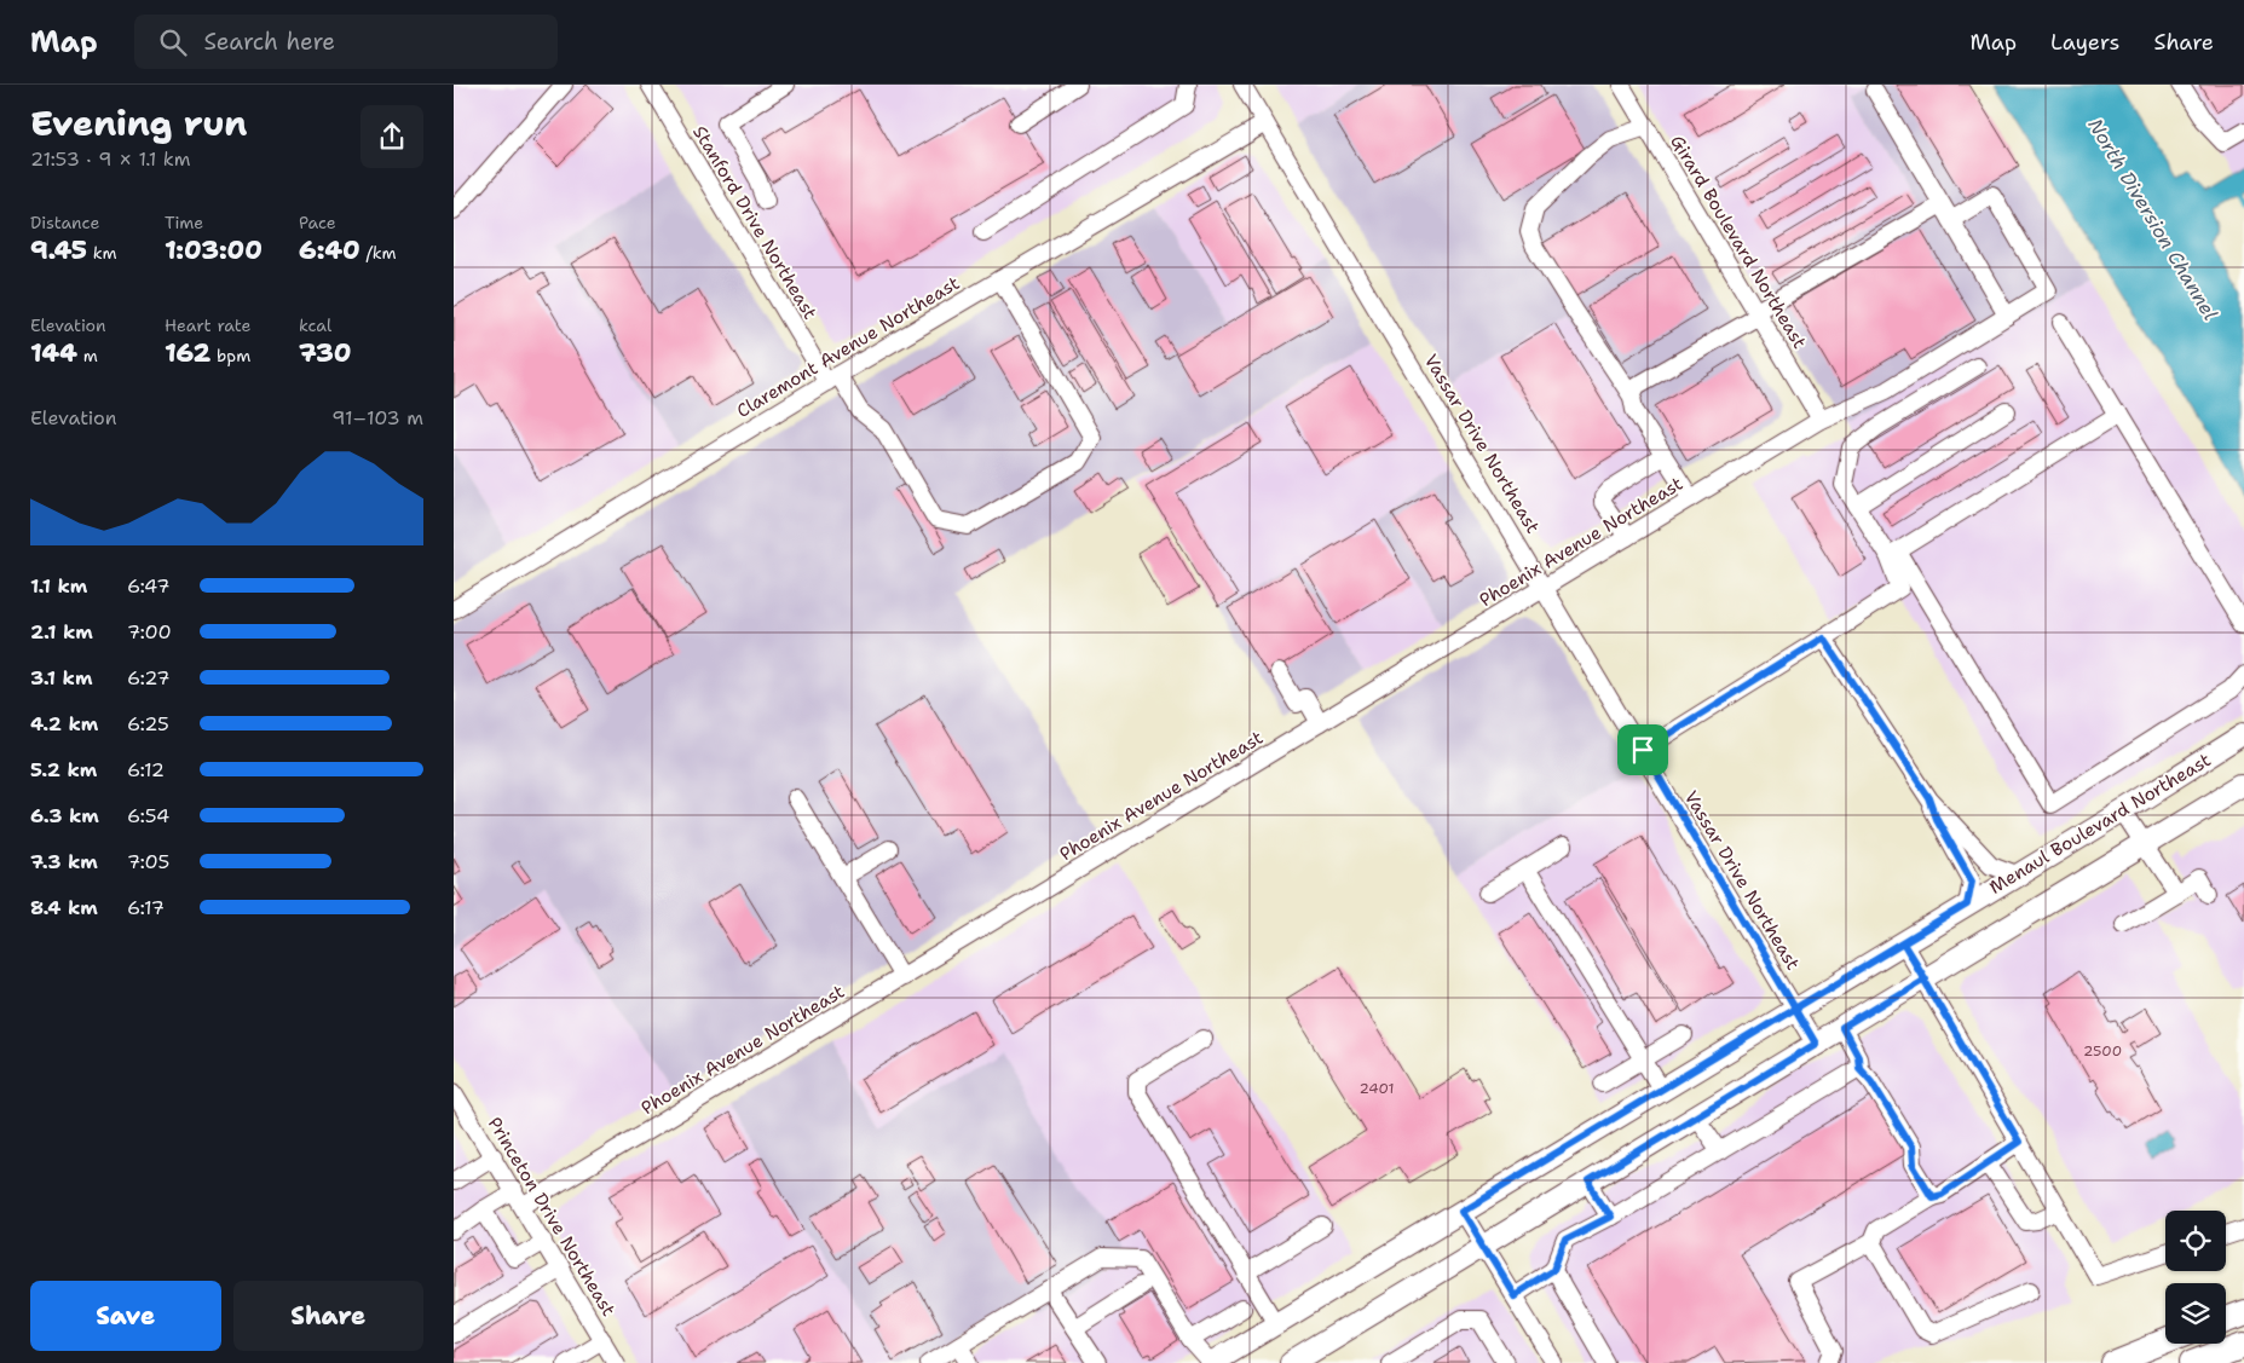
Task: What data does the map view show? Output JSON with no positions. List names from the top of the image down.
{
  "streets": {
    "main road": ["Menaul Boulevard Northeast"],
    "street": [
      "Stanford Drive Northeast",
      "Girard Boulevard Northeast",
      "Claremont Avenue Northeast",
      "Vassar Drive Northeast",
      "Phoenix Avenue Northeast",
      "Princeton Drive Northeast"
    ]
  },
  "crossings": [
    ["Stanford Drive Northeast", "Claremont Avenue Northeast"],
    ["Girard Boulevard Northeast", "Phoenix Avenue Northeast"],
    ["Claremont Avenue Northeast", "Vassar Drive Northeast"],
    ["Vassar Drive Northeast", "Phoenix Avenue Northeast"],
    ["Vassar Drive Northeast", "Menaul Boulevard Northeast"],
    ["Phoenix Avenue Northeast", "Princeton Drive Northeast"]
  ],
  "water": ["North Diversion Channel"],
  "house_numbers": ["2500", "2401"],
  "page": {
    "header": "Map",
    "search": "Search here",
    "nav": ["Map", "Layers", "Share"],
    "heading": ["Evening run", "21:53 · 9 × 1.1 km"],
    "stats": [
      ["Distance", "9.45 km"],
      ["Time", "1:03:00"],
      ["Pace", "6:40 /km"],
      ["Elevation", "144 m"],
      ["Heart rate", "162 bpm"],
      ["kcal", "730"]
    ],
    "chart": ["Elevation", "91–103 m"],
    "list": [
      {
        "name": "1.1 km",
        "note": "6:47"
      },
      {
        "name": "2.1 km",
        "note": "7:00"
      },
      {
        "name": "3.1 km",
        "note": "6:27"
      },
      {
        "name": "4.2 km",
        "note": "6:25"
      },
      {
        "name": "5.2 km",
        "note": "6:12"
      },
      {
        "name": "6.3 km",
        "note": "6:54"
      },
      {
        "name": "7.3 km",
        "note": "7:05"
      },
      {
        "name": "8.4 km",
        "note": "6:17"
      }
    ],
    "buttons": ["Save", "Share"]
  }
}
